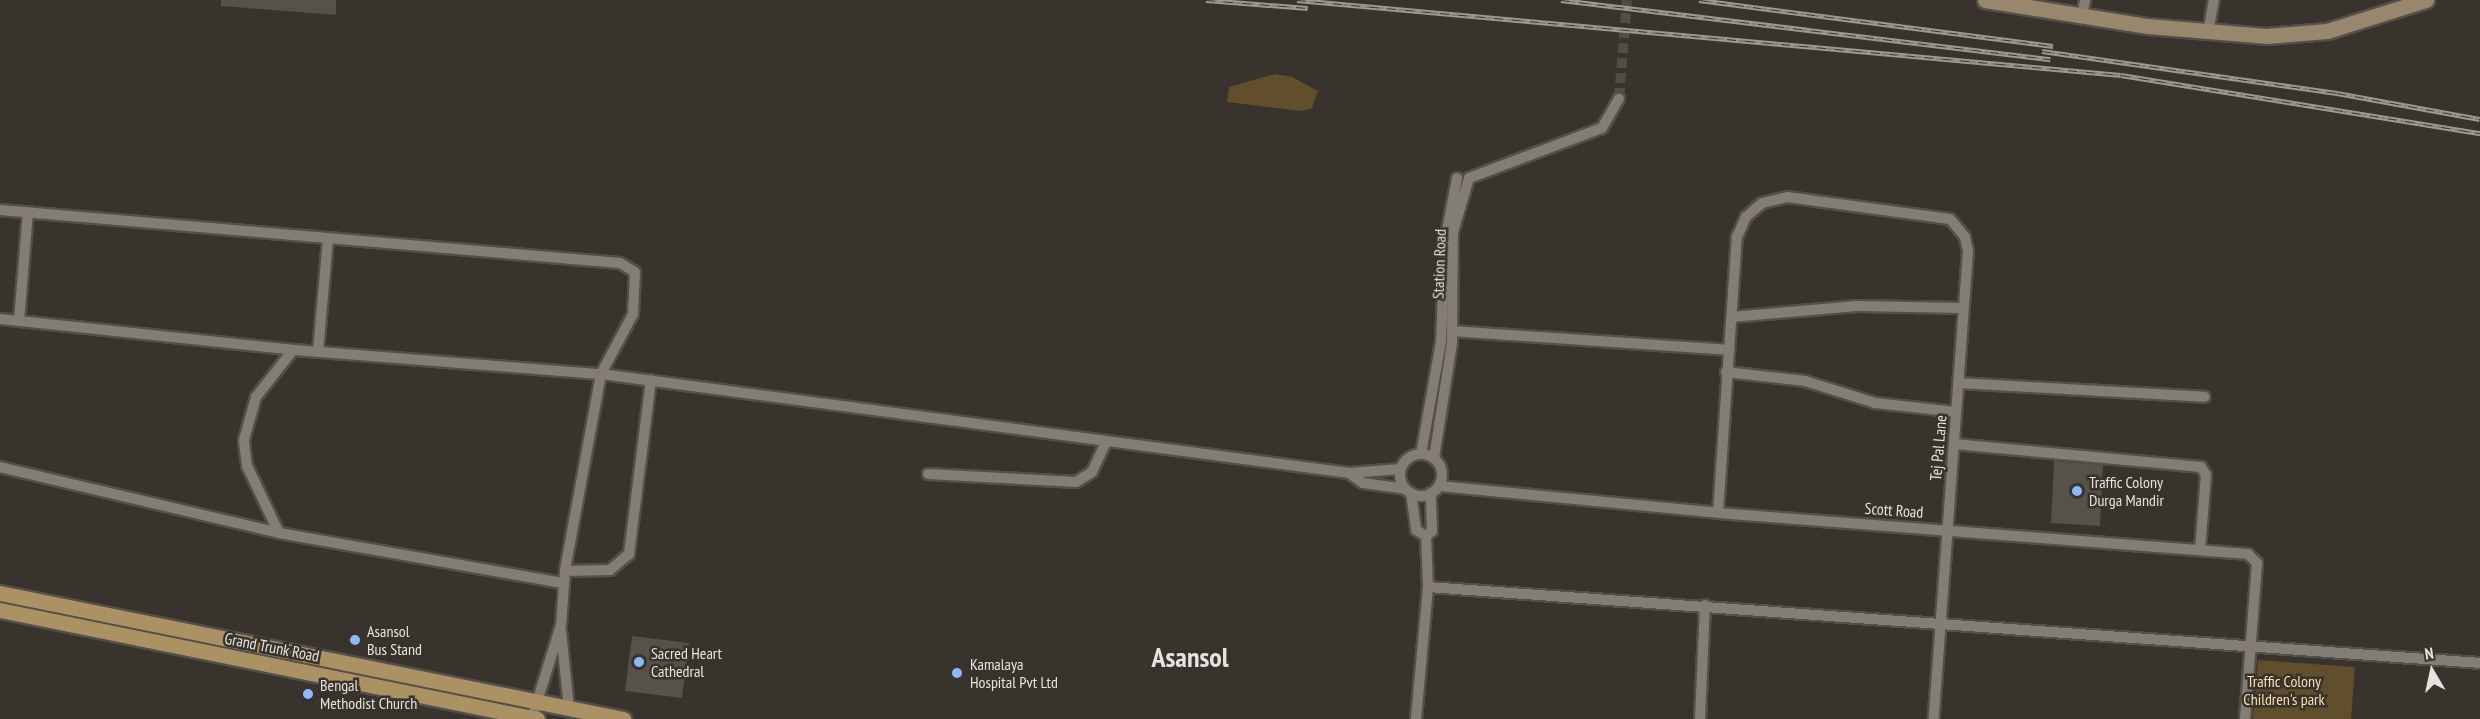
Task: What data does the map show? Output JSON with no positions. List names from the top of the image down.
{
  "streets": {
    "main road": ["Grand Trunk Road"],
    "street": ["Station Road", "Tej Pal Lane", "Scott Road"]
  },
  "crossings": [
    ["Station Road", "Scott Road"],
    ["Tej Pal Lane", "Scott Road"]
  ],
  "districts": ["Asansol"],
  "parks": ["Traffic Colony Children's park"],
  "places": [
    "Traffic Colony Durga Mandir",
    "Asansol Bus Stand",
    "Sacred Heart Cathedral",
    "Kamalaya Hospital Pvt Ltd",
    "Bengal Methodist Church"
  ],
  "north": "top"
}
